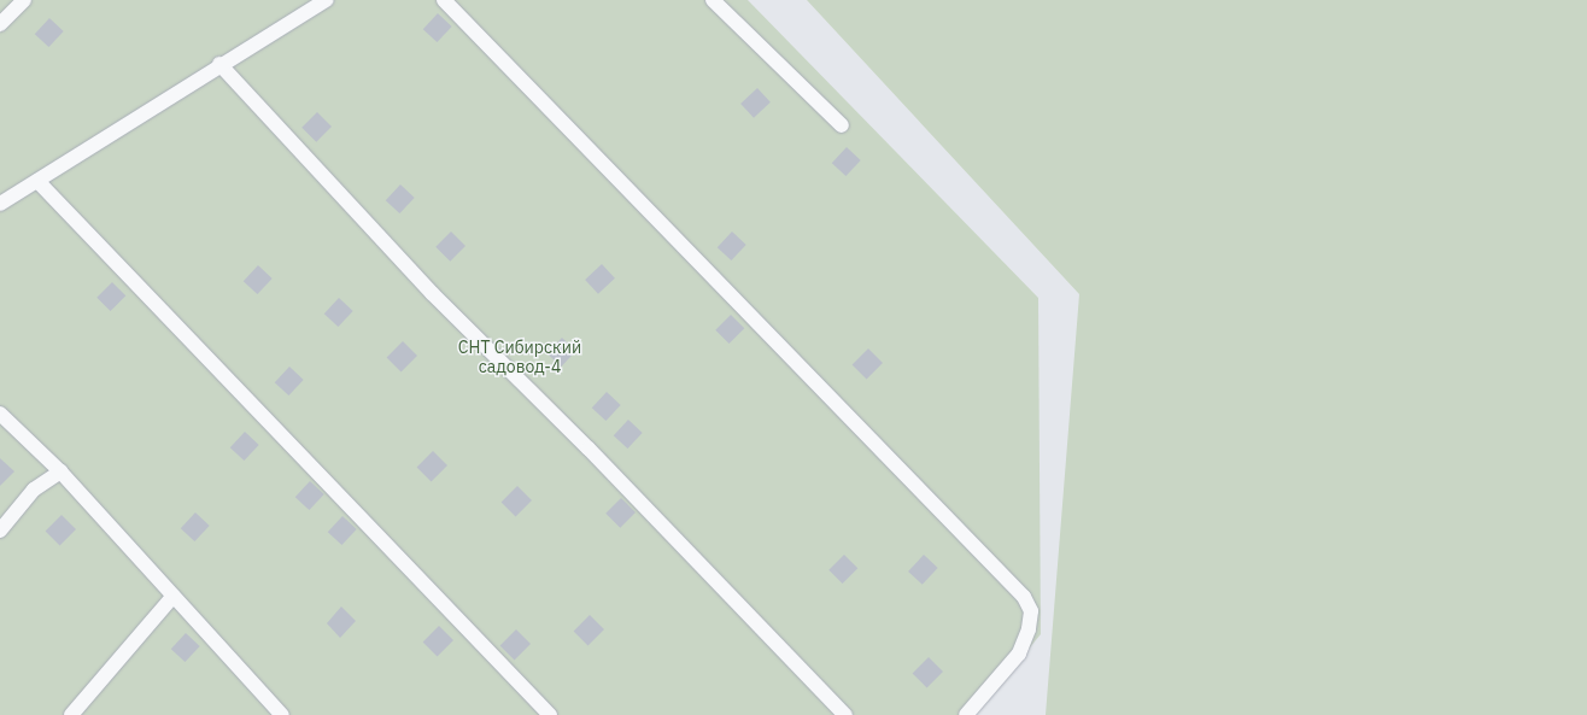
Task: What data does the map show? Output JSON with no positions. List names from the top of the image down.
{
  "parks": ["СНТ Сибирский садовод-4"]
}
